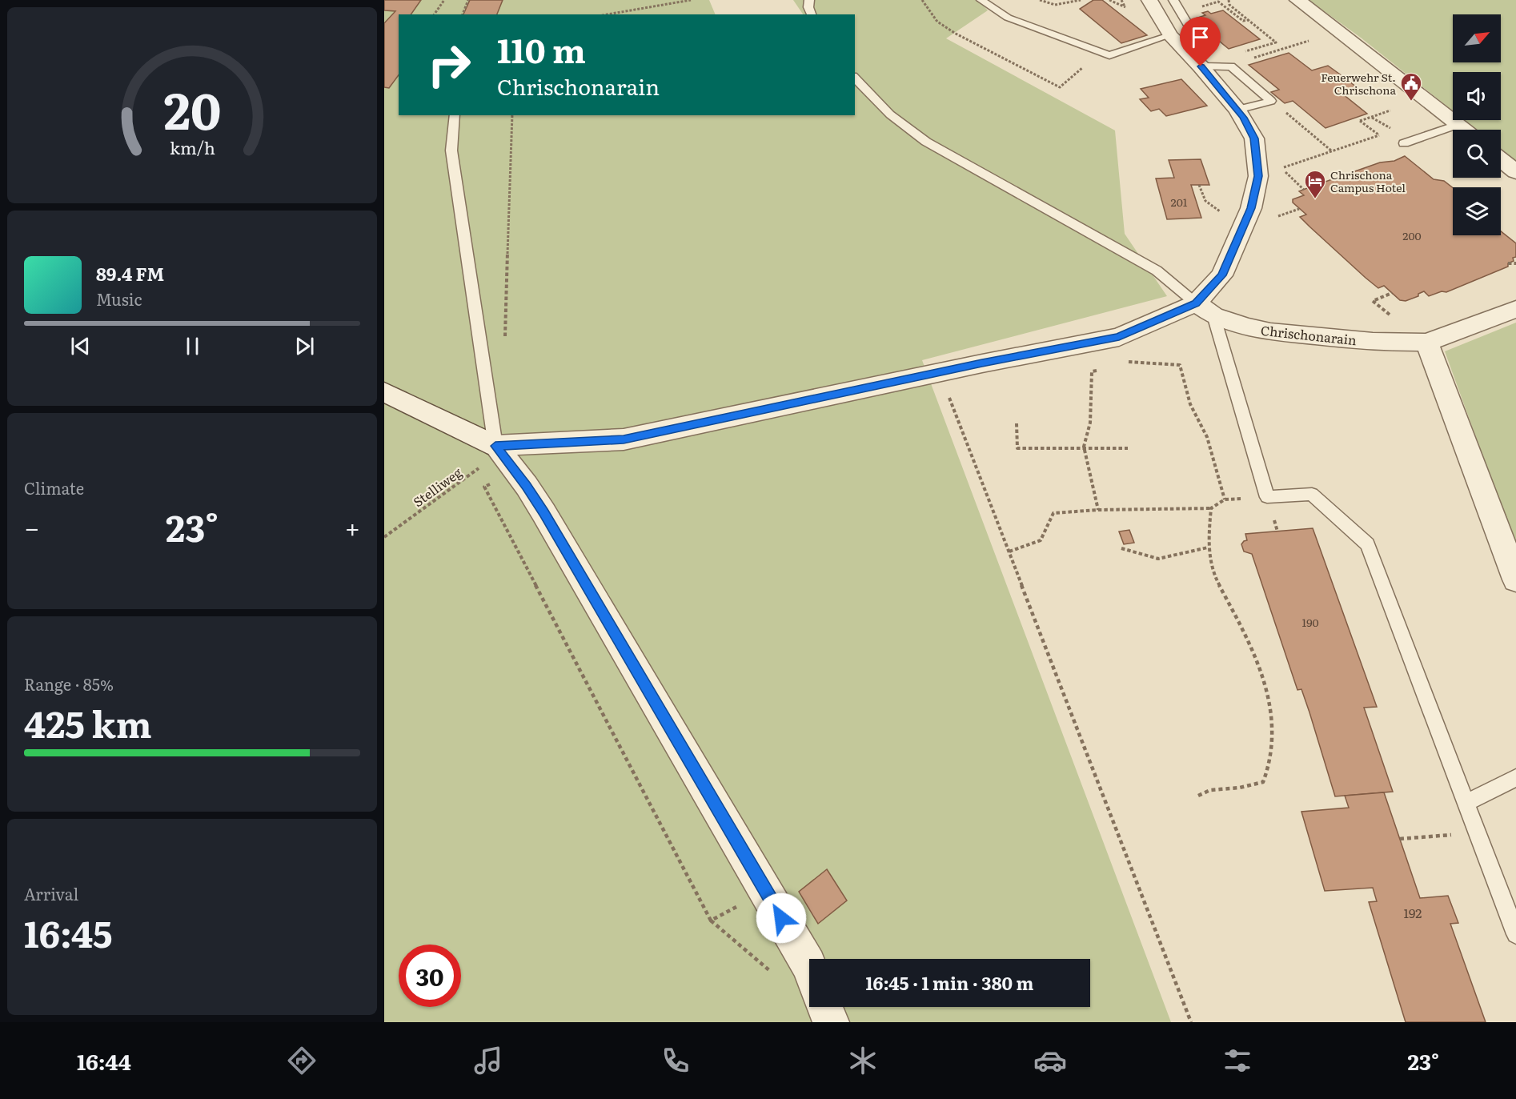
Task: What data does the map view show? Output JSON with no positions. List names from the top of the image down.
{
  "streets": {
    "street": ["Chrischonarain"],
    "path": ["Stelliweg"]
  },
  "places": {
    "public building": ["Feuerwehr St. Chrischona"],
    "hotel": ["Chrischona Campus Hotel"]
  },
  "house_numbers": [
    "201",
    "200",
    "190",
    "192"
  ],
  "north": "top right",
  "page": {
    "turn": ["110 m", "Chrischonarain"],
    "song": ["89.4 FM", "Music"],
    "tile": [
      "Climate",
      ["Range · 85%", "425 km"],
      ["Arrival", "16:45"]
    ],
    "heat": ["−", "23°", "+"],
    "limit": "30",
    "trip": "16:45 · 1 min · 380 m",
    "tabs": ["16:44", "23°"],
    "gauge": ["20", "km/h"]
  }
}
